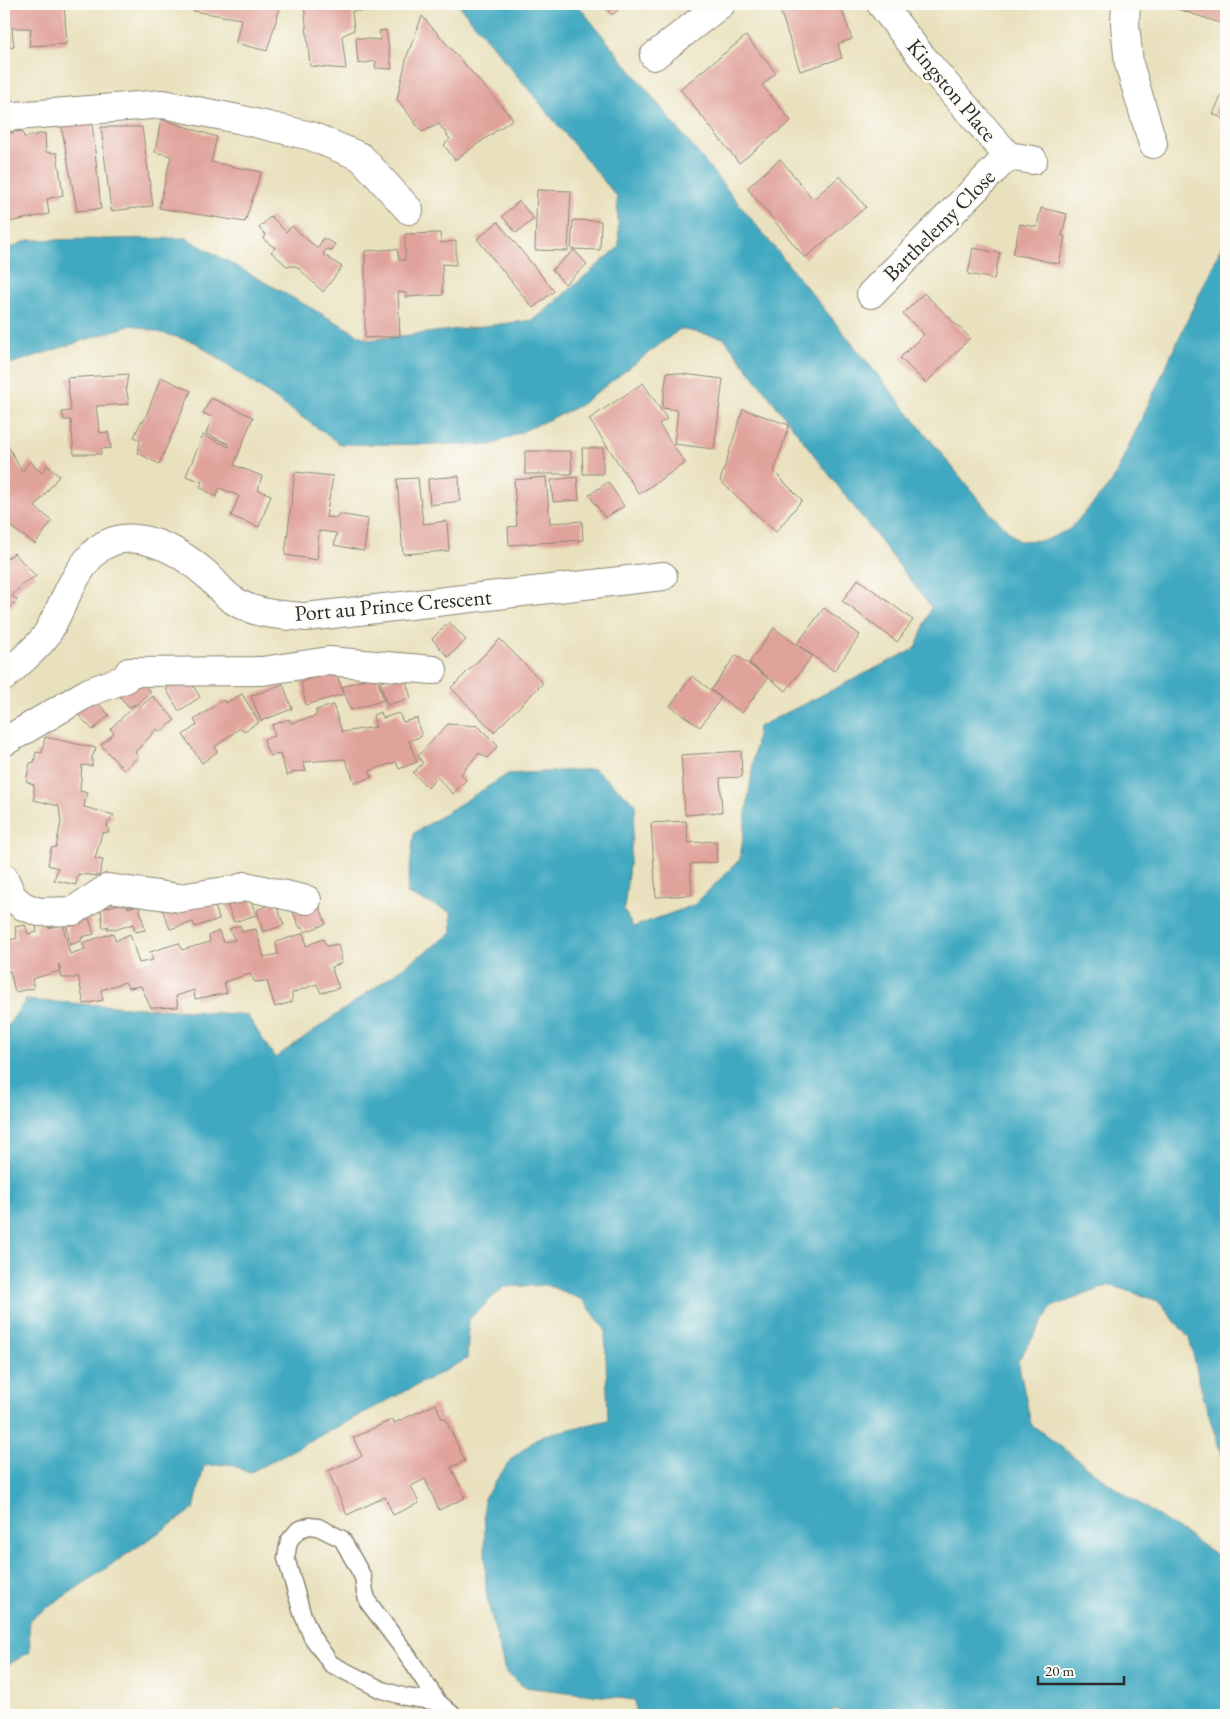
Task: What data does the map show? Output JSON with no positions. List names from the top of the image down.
{
  "streets": {
    "street": ["Kingston Place", "Barthelemy Close", "Port au Prince Crescent"]
  },
  "crossings": [
    ["Kingston Place", "Barthelemy Close"]
  ],
  "scale_bar": "20 m"
}
